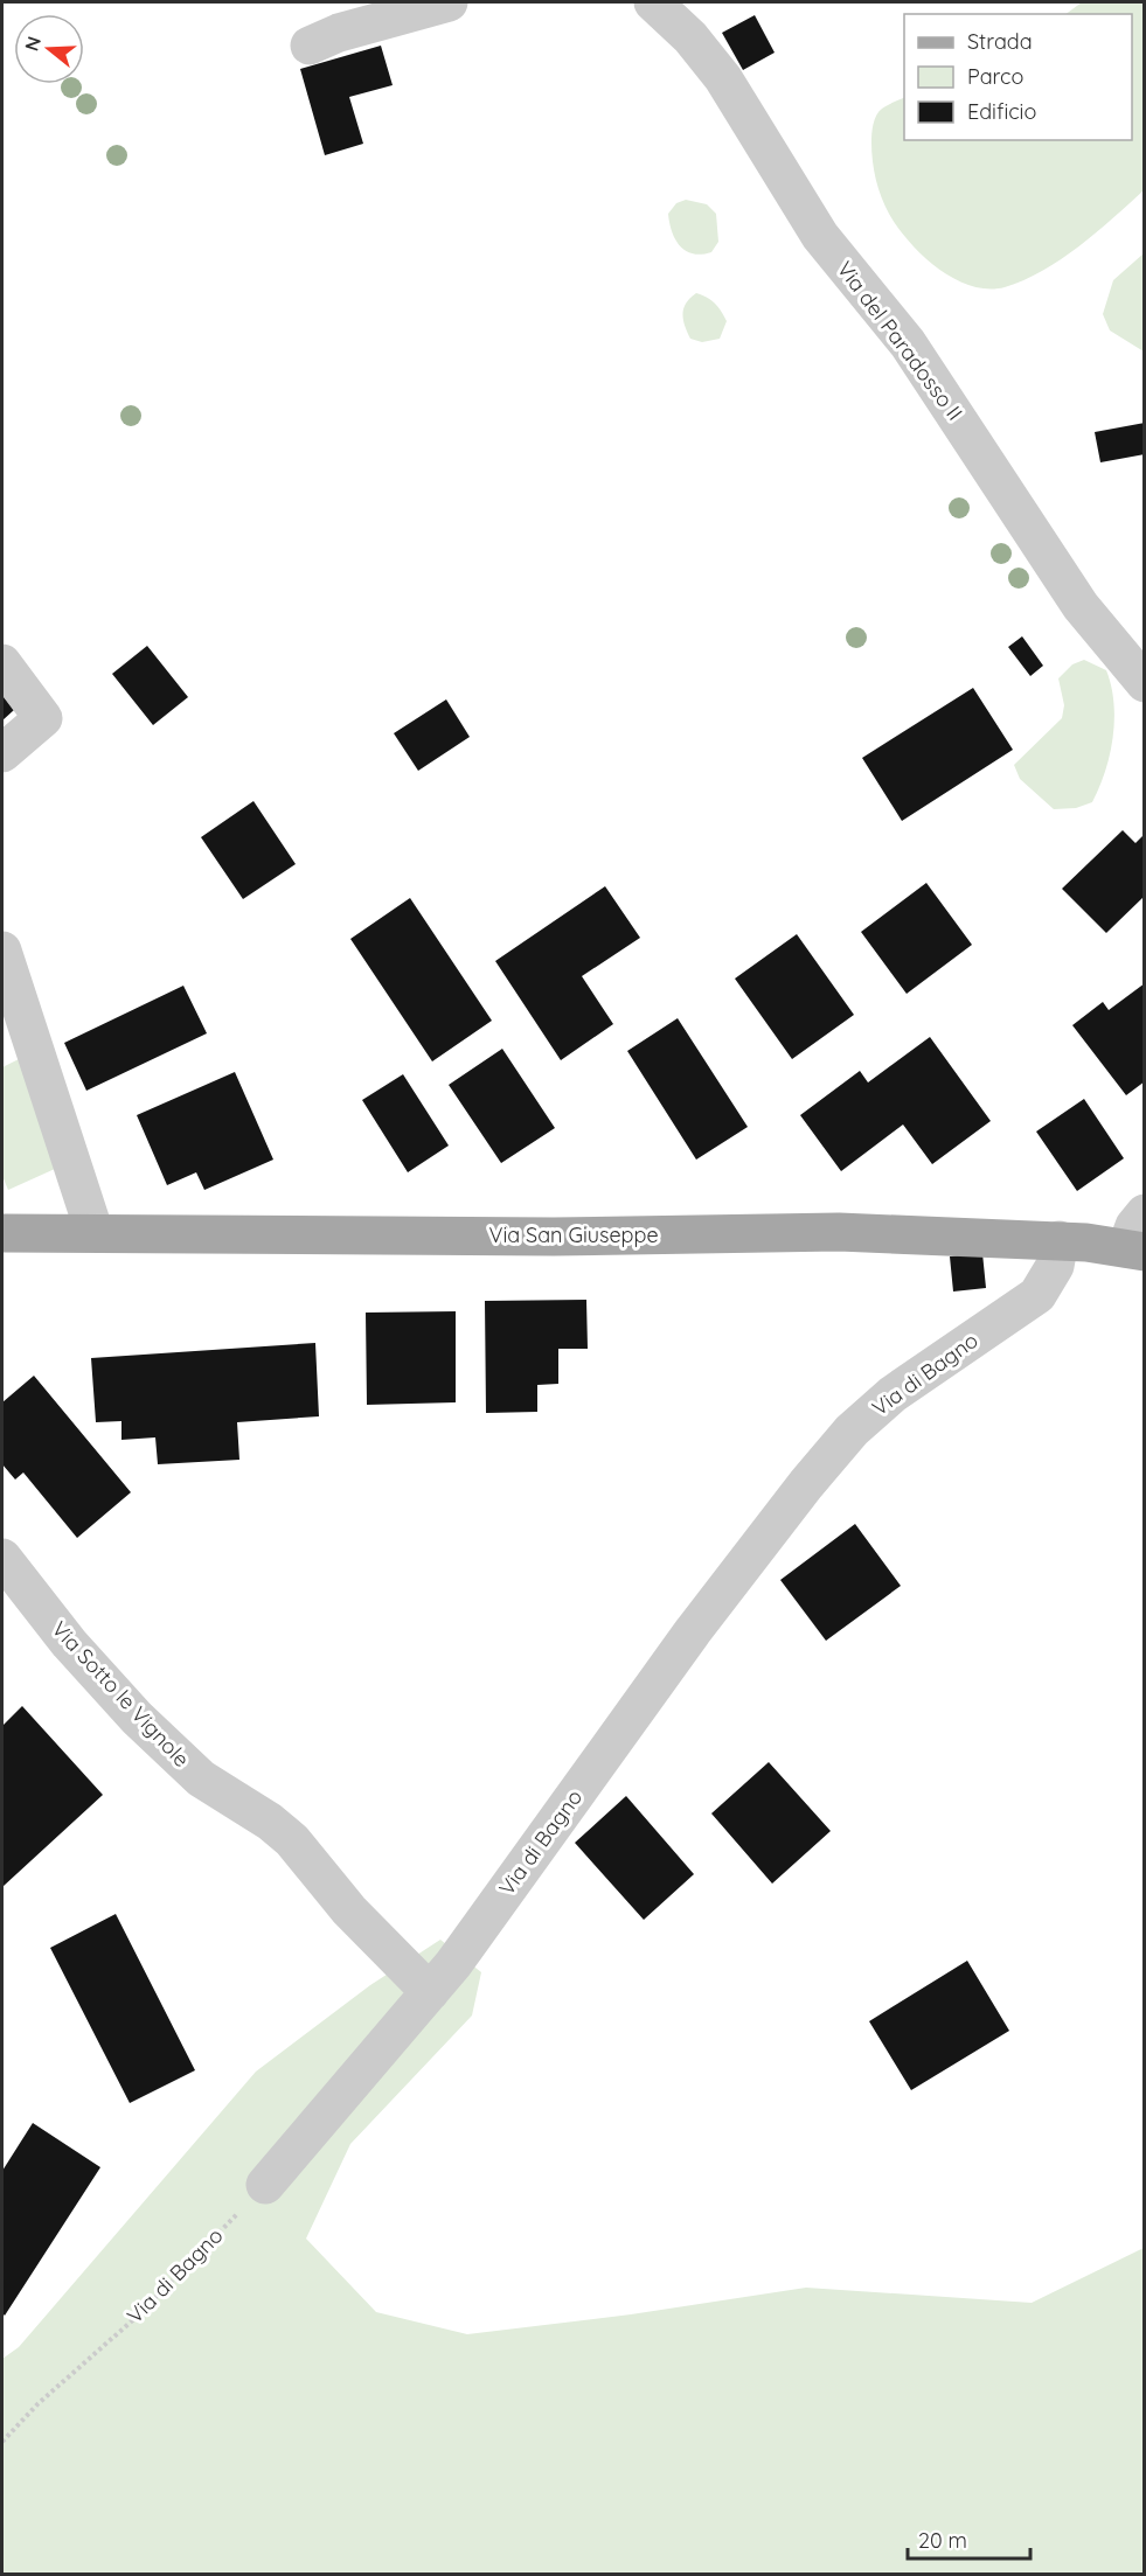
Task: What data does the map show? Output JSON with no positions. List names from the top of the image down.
{
  "streets": {
    "main road": ["Via San Giuseppe"],
    "street": ["Via del Paradosso II", "Via di Bagno", "Via Sotto le Vignole"]
  },
  "crossings": [
    ["Via San Giuseppe", "Via di Bagno"],
    ["Via di Bagno", "Via Sotto le Vignole"]
  ],
  "legend": ["Strada", "Parco", "Edificio"],
  "scale_bar": "20 m",
  "north": "left"
}
